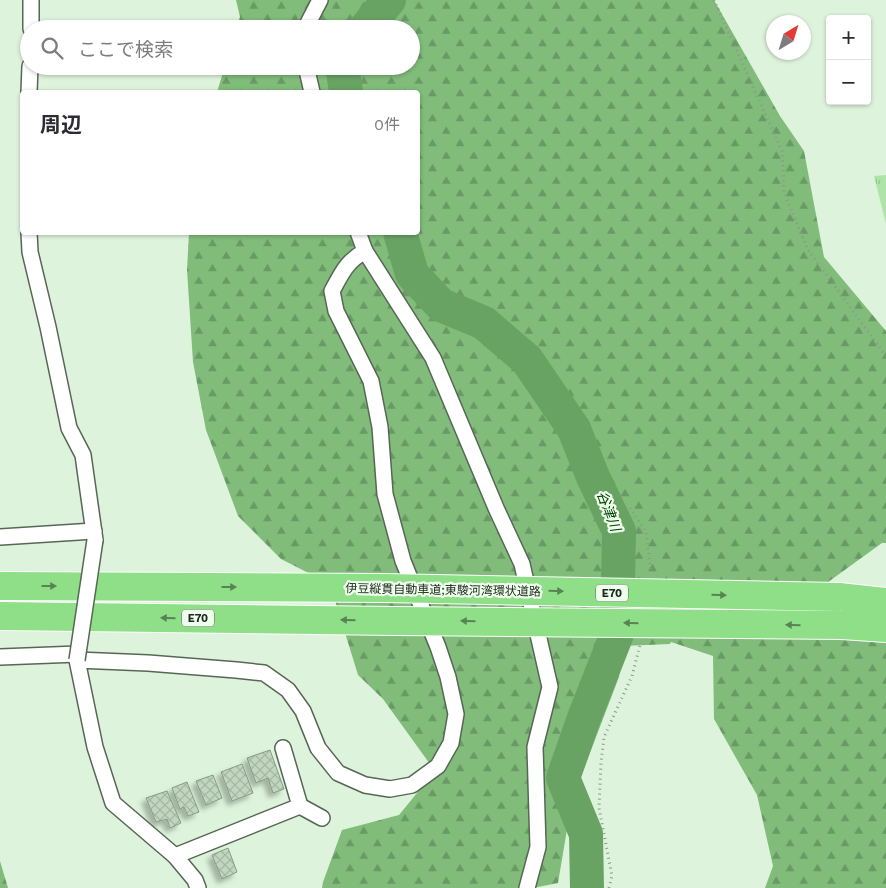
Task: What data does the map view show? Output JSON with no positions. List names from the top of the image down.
{
  "streets": {
    "highway": ["伊豆縦貫自動車道;東駿河湾環状道路", "E70"]
  },
  "water": ["谷津川"],
  "north": "top right",
  "page": {
    "map_buttons": ["+", "−"],
    "search": "ここで検索",
    "heading": ["周辺", "0件"]
  }
}
